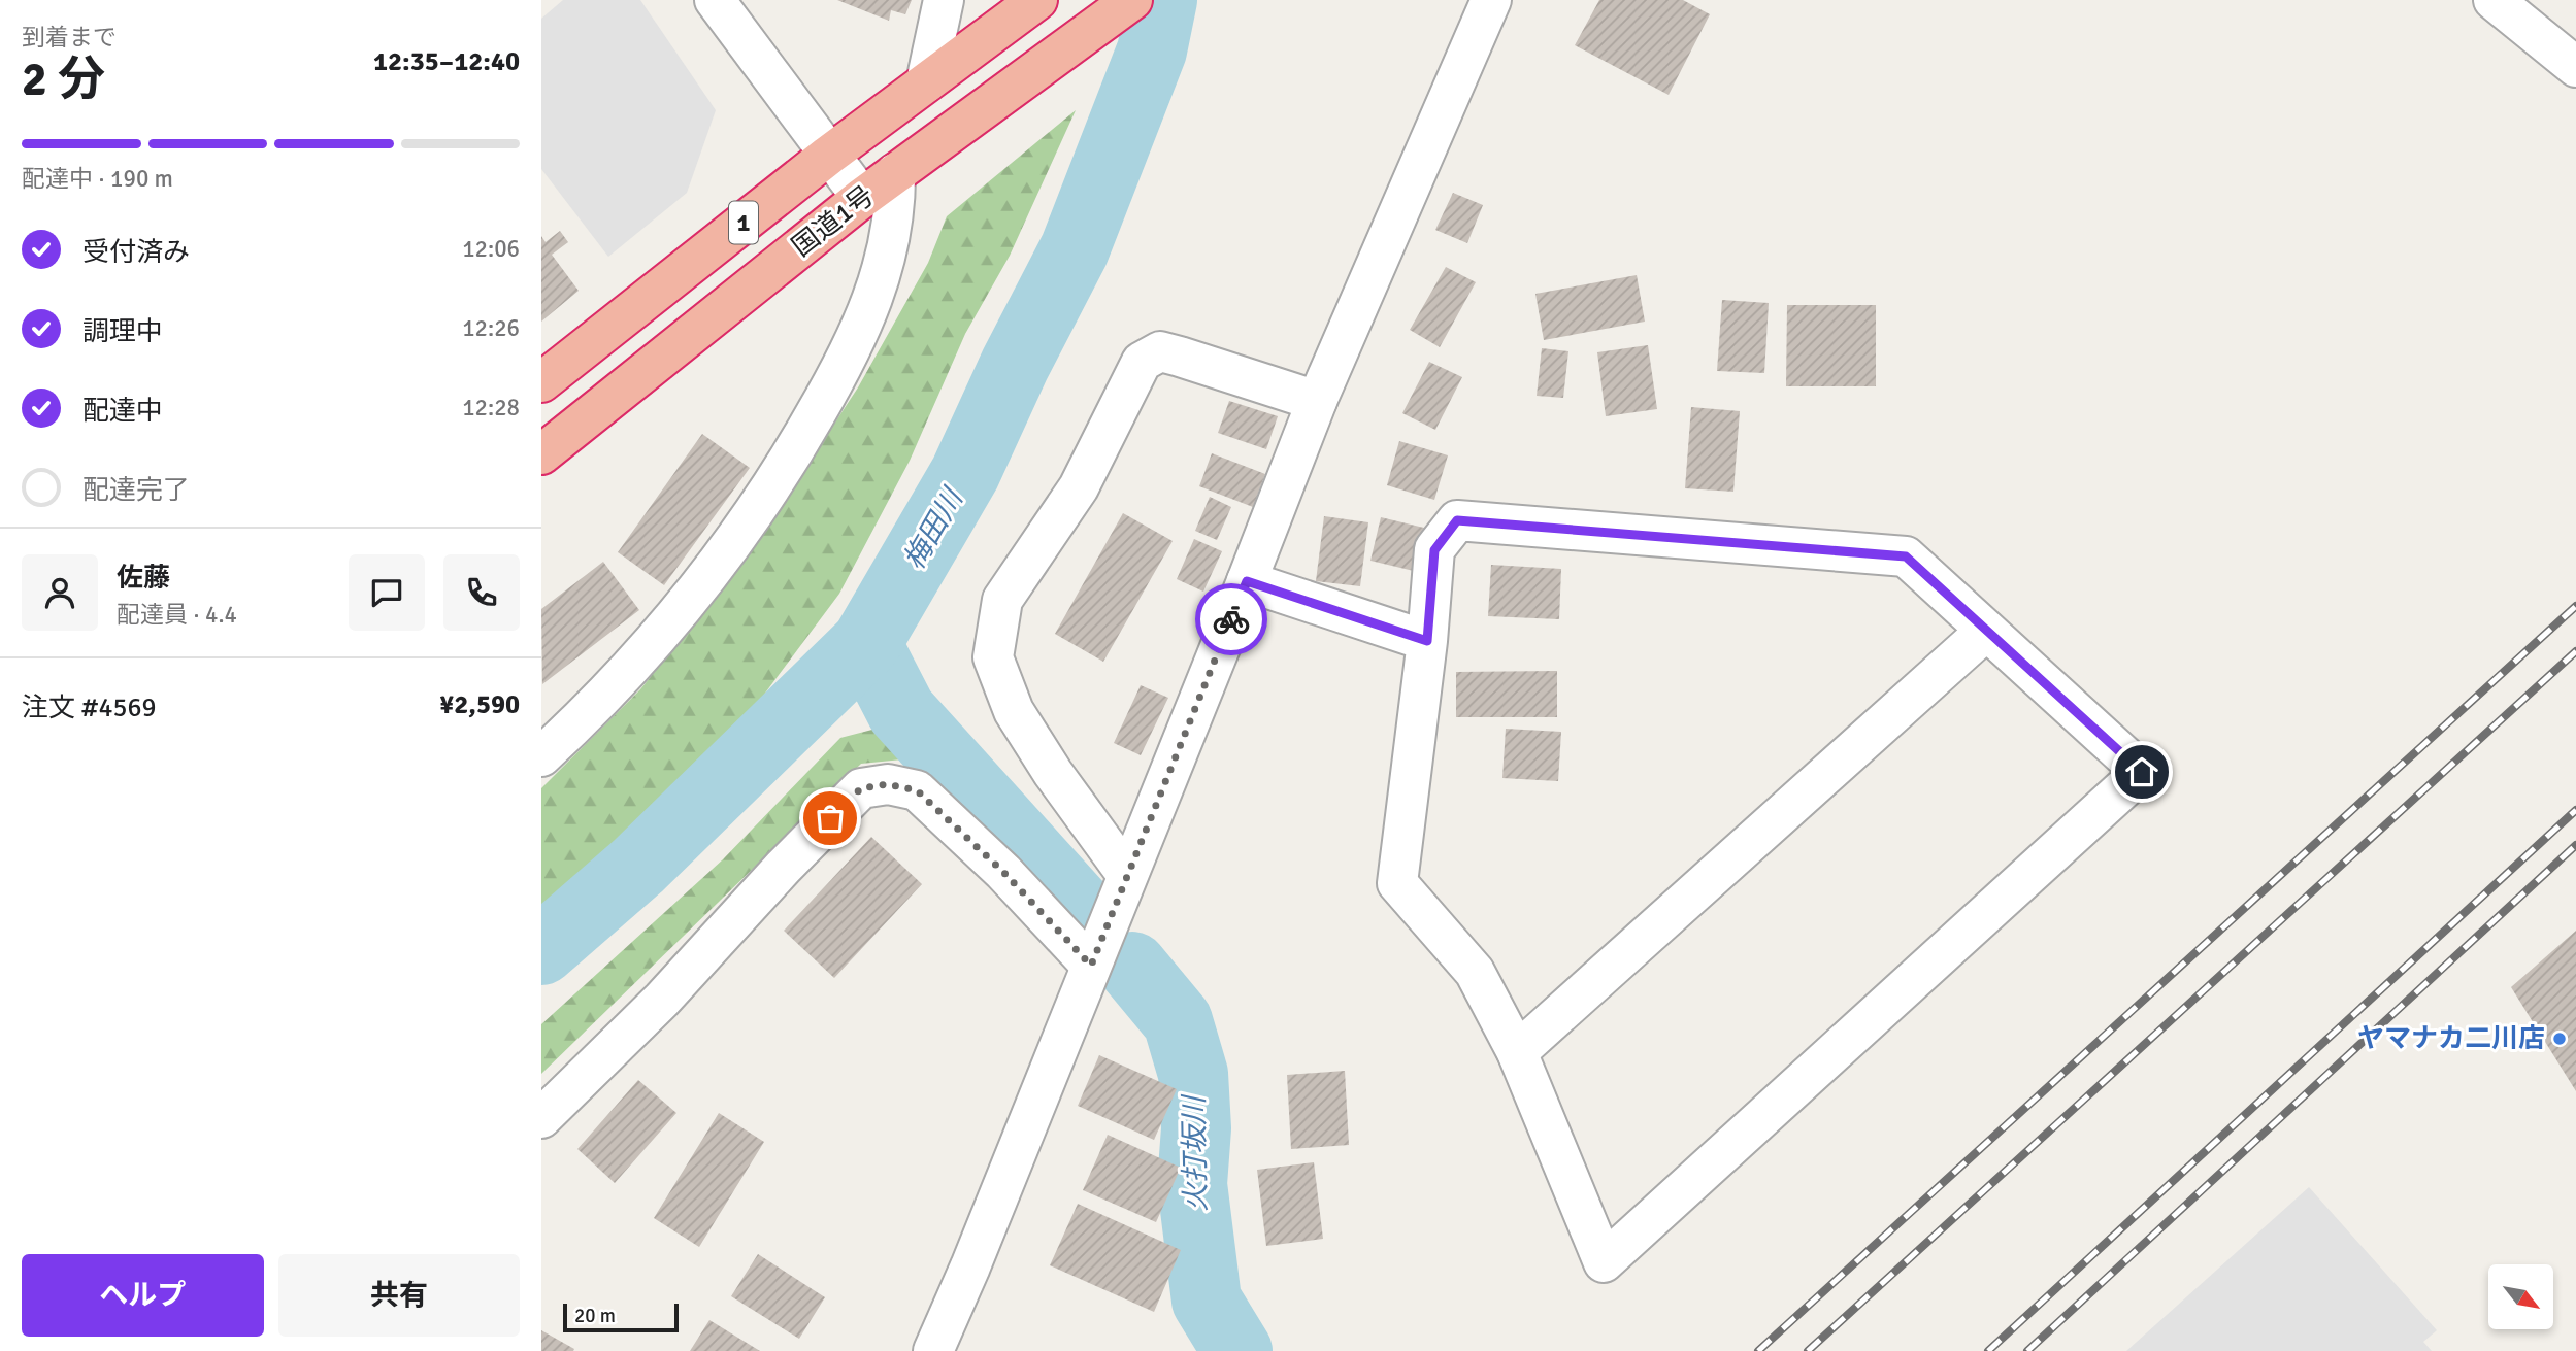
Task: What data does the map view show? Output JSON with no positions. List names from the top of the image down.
{
  "streets": {
    "highway": ["国道1号", "1"]
  },
  "water": ["梅田川", "火打坂川"],
  "places": ["ヤマナカ二川店"],
  "scale_bar": "20 m",
  "north": "bottom right",
  "page": {
    "heading": ["2 分", "到着まで", "12:35–12:40"],
    "panel": [
      "佐藤",
      "配達員 · 4.4",
      "注文 #4569",
      "¥2,590"
    ],
    "bar": "配達中 · 190 m",
    "list": [
      ["受付済み", "12:06"],
      ["調理中", "12:26"],
      ["配達中", "12:28"],
      "配達完了"
    ],
    "buttons": ["ヘルプ", "共有"],
    "scale": "20 m"
  }
}
